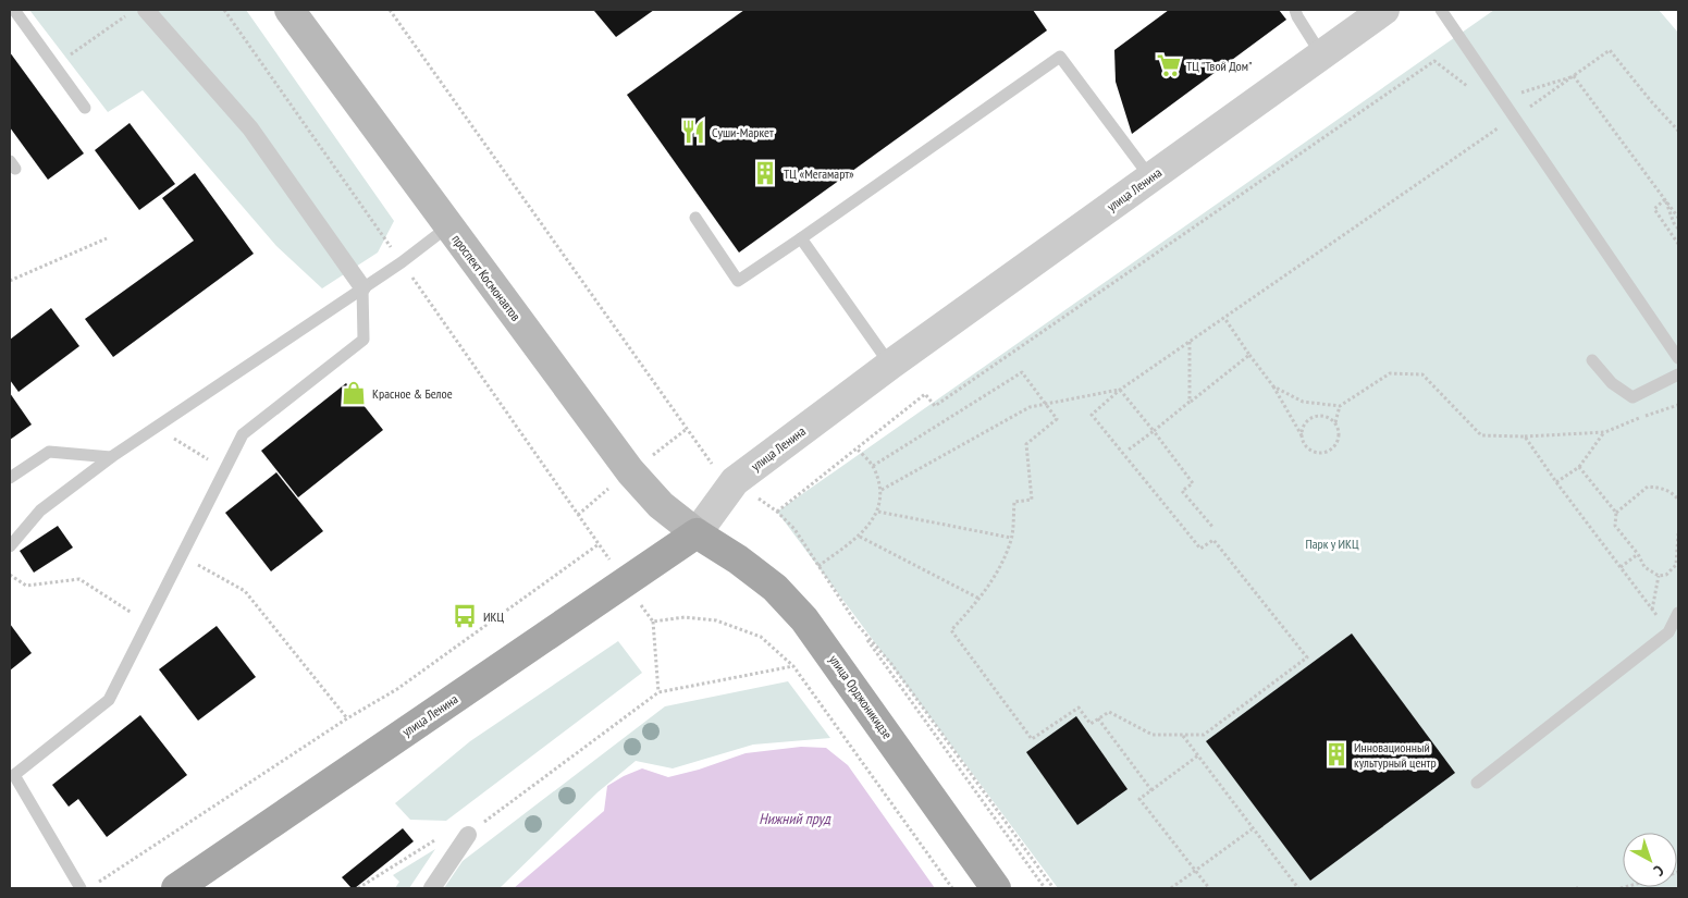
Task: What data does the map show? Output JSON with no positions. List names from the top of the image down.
{
  "streets": {
    "main road": ["улица Ленина", "проспект Космонавтов", "улица Орджоникидзе"]
  },
  "crossings": [
    ["улица Ленина", "проспект Космонавтов"],
    ["улица Ленина", "улица Орджоникидзе"],
    ["проспект Космонавтов", "улица Орджоникидзе"]
  ],
  "water": ["Нижний пруд"],
  "parks": ["Парк у ИКЦ"],
  "places": {
    "supermarket": ["ТЦ \"Твой Дом\""],
    "restaurant": ["Суши-Маркет"],
    "building": ["ТЦ «Мегамарт»", "Инновационный культурный центр"],
    "shop": ["Красное & Белое"],
    "bus stop": ["ИКЦ"]
  },
  "north": "bottom right"
}
